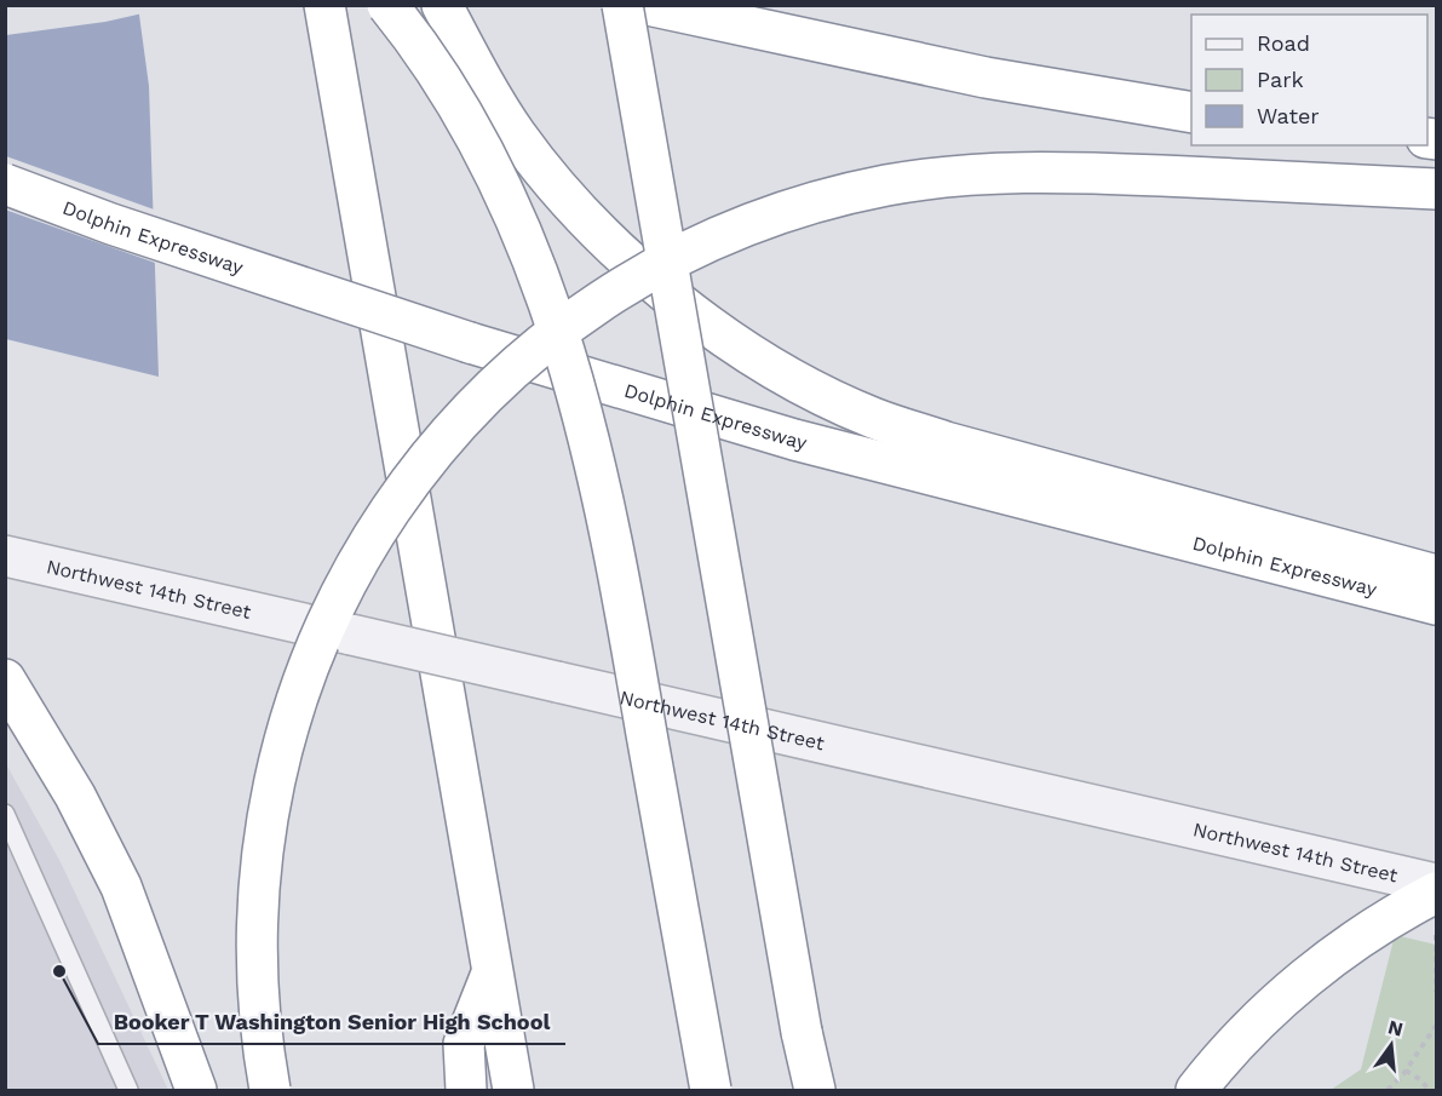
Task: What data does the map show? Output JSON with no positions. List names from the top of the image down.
{
  "streets": {
    "highway": ["Dolphin Expressway"],
    "street": ["Northwest 14th Street"]
  },
  "places": ["Booker T Washington Senior High School"],
  "legend": ["Road", "Park", "Water"],
  "north": "top"
}
